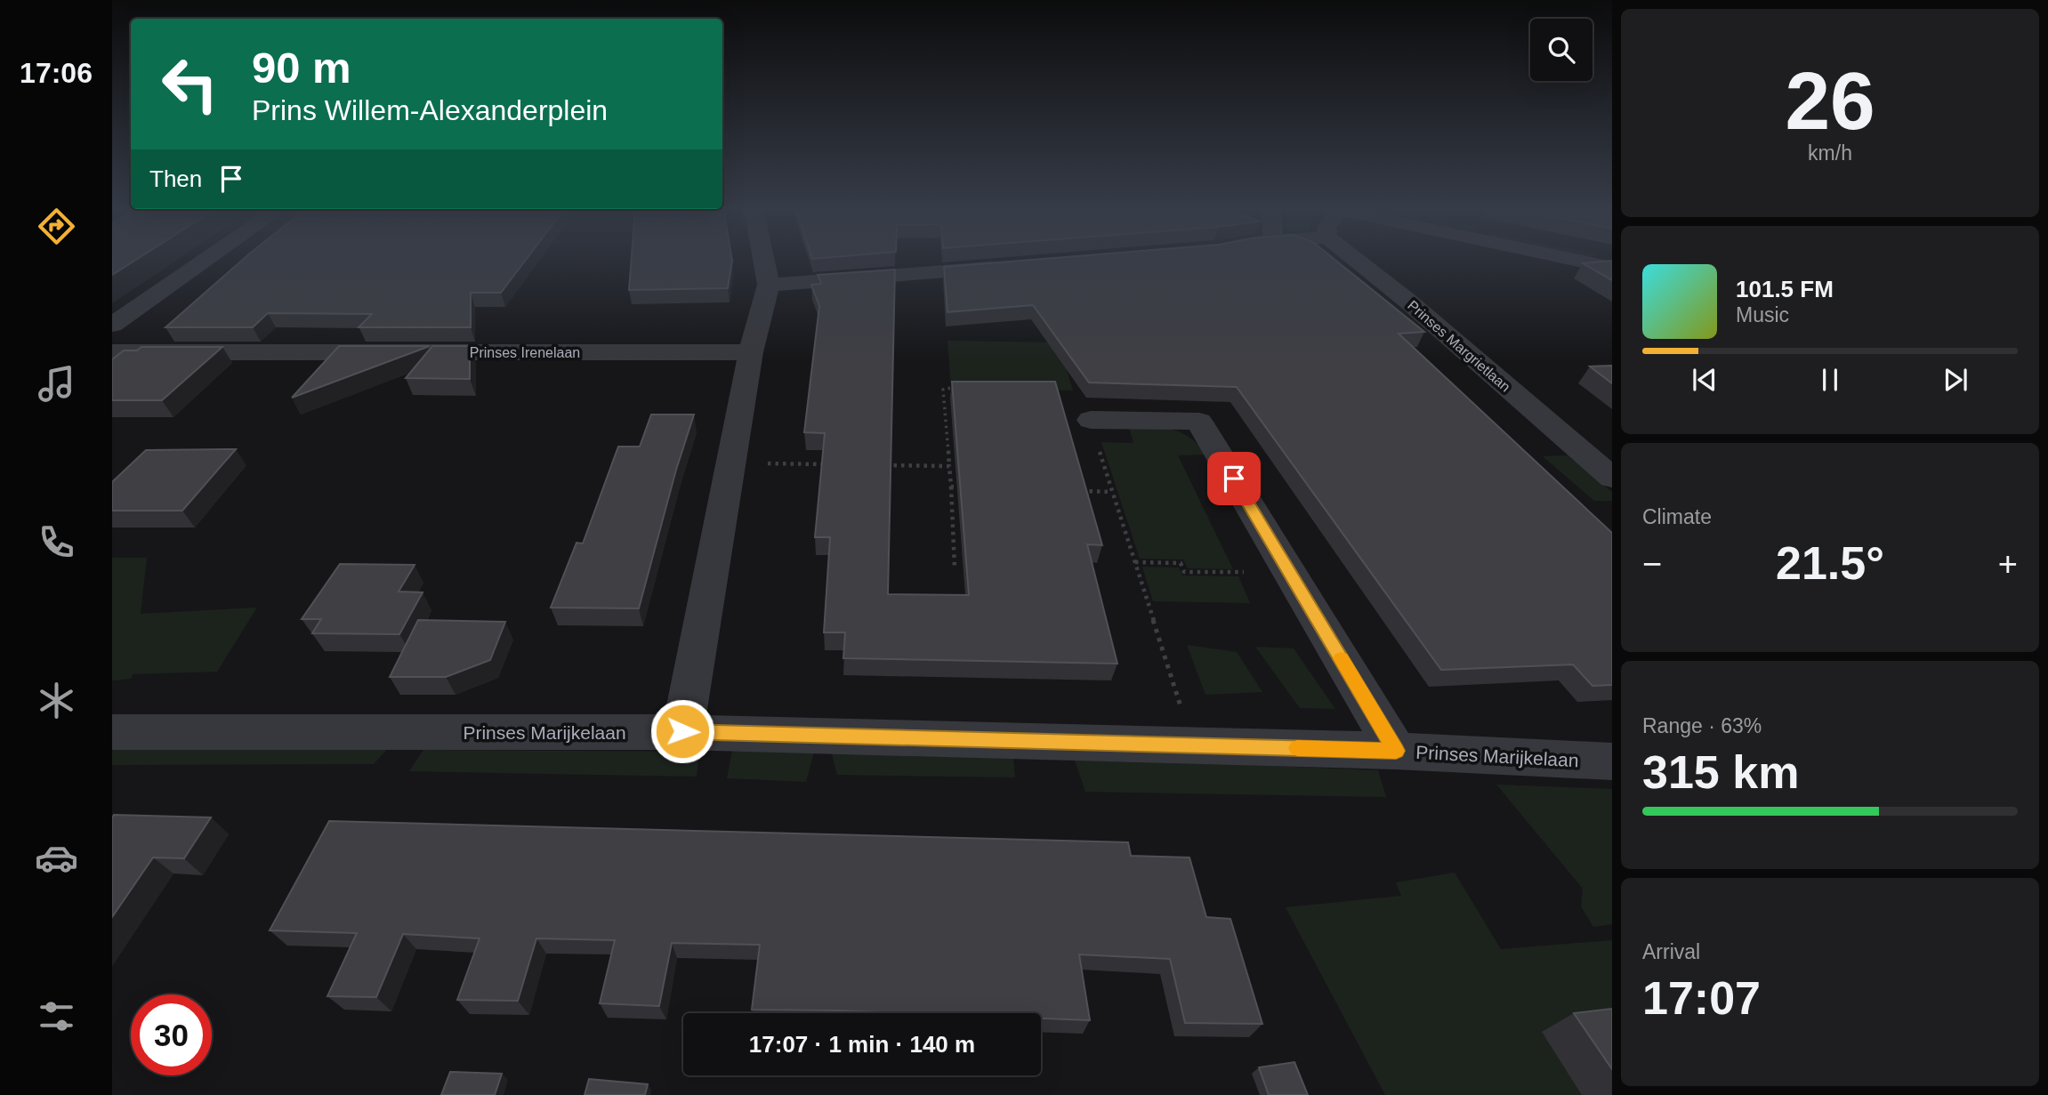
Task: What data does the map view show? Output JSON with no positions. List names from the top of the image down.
{
  "streets": {
    "street": ["Prinses Margrietlaan", "Prinses Irenelaan", "Prinses Marijkelaan"]
  },
  "page": {
    "tabs": "17:06",
    "tile": [
      ["26", "km/h"],
      "Climate",
      ["Range · 63%", "315 km"],
      ["Arrival", "17:07"]
    ],
    "turn": ["90 m", "Prins Willem-Alexanderplein"],
    "then": "Then",
    "song": ["101.5 FM", "Music"],
    "heat": ["−", "21.5°", "+"],
    "limit": "30",
    "trip": "17:07 · 1 min · 140 m"
  }
}
